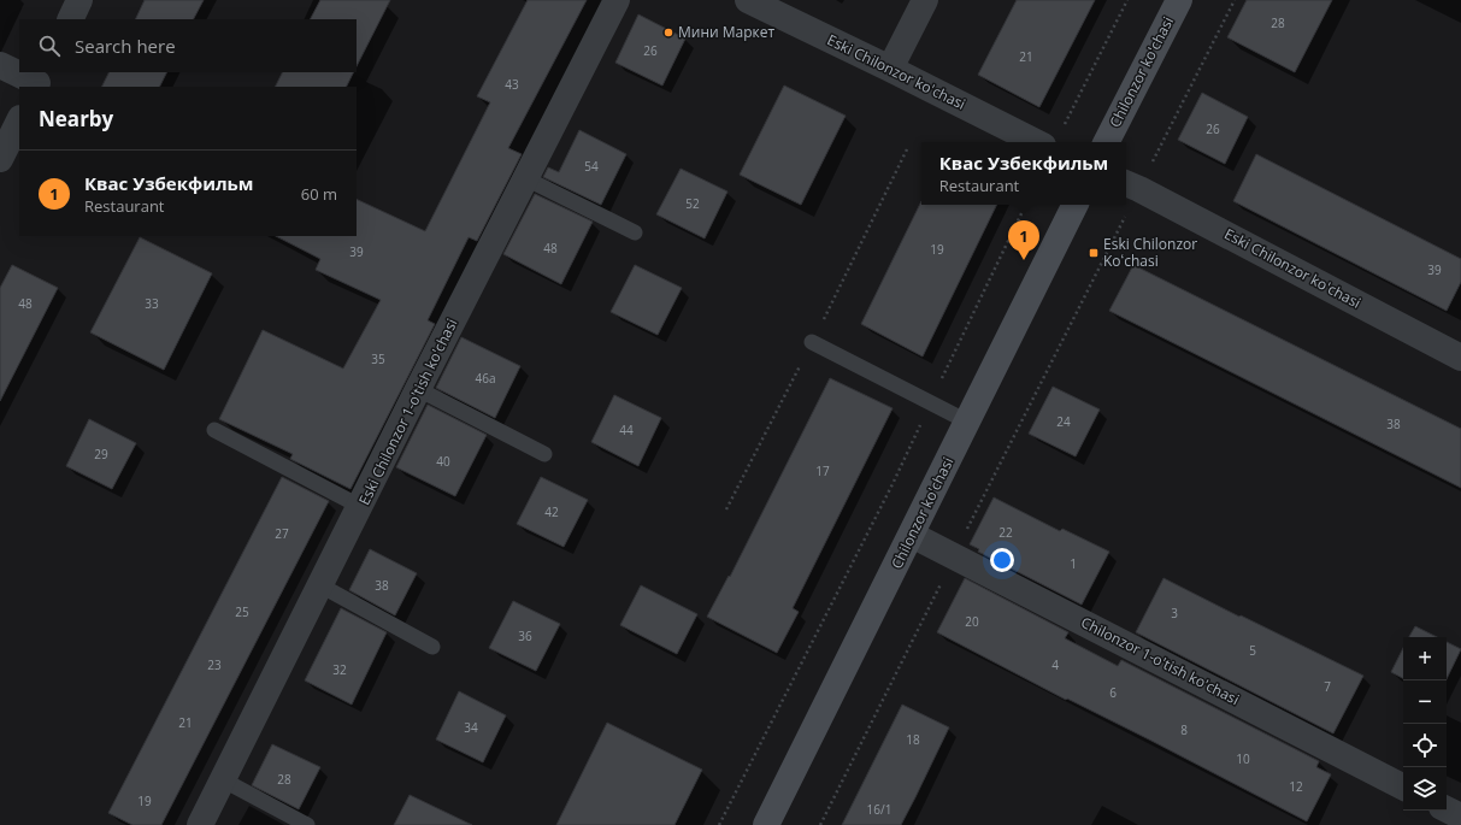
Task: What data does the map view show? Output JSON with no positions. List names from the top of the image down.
{
  "streets": {
    "main road": ["Chilonzor ko'chasi"],
    "street": ["Eski Chilonzor ko'chasi", "Eski Chilonzor 1-o'tish ko'chasi", "Chilonzor 1-o'tish ko'chasi"]
  },
  "crossings": [
    ["Chilonzor ko'chasi", "Chilonzor 1-o'tish ko'chasi"]
  ],
  "places": {
    "other": ["Мини Маркет"],
    "transit": ["Eski Chilonzor Koʻchasi"]
  },
  "house_numbers": [
    "28",
    "26",
    "21",
    "43",
    "26",
    "54",
    "52",
    "48",
    "19",
    "39",
    "39",
    "48",
    "33",
    "35",
    "46а",
    "24",
    "38",
    "44",
    "29",
    "40",
    "17",
    "42",
    "22",
    "27",
    "1",
    "38",
    "25",
    "3",
    "20",
    "36",
    "5",
    "23",
    "4",
    "32",
    "7",
    "6",
    "21",
    "34",
    "8",
    "18",
    "10",
    "28",
    "12",
    "19",
    "16/1"
  ],
  "page": {
    "search": "Search here",
    "heading": "Nearby",
    "popup": ["Квас Узбекфильм", "Restaurant"],
    "list": [
      {
        "mark": "1",
        "name": "Квас Узбекфильм",
        "note": "Restaurant",
        "value": "60 m"
      }
    ],
    "pins": "1",
    "map_buttons": ["+", "−"]
  }
}
